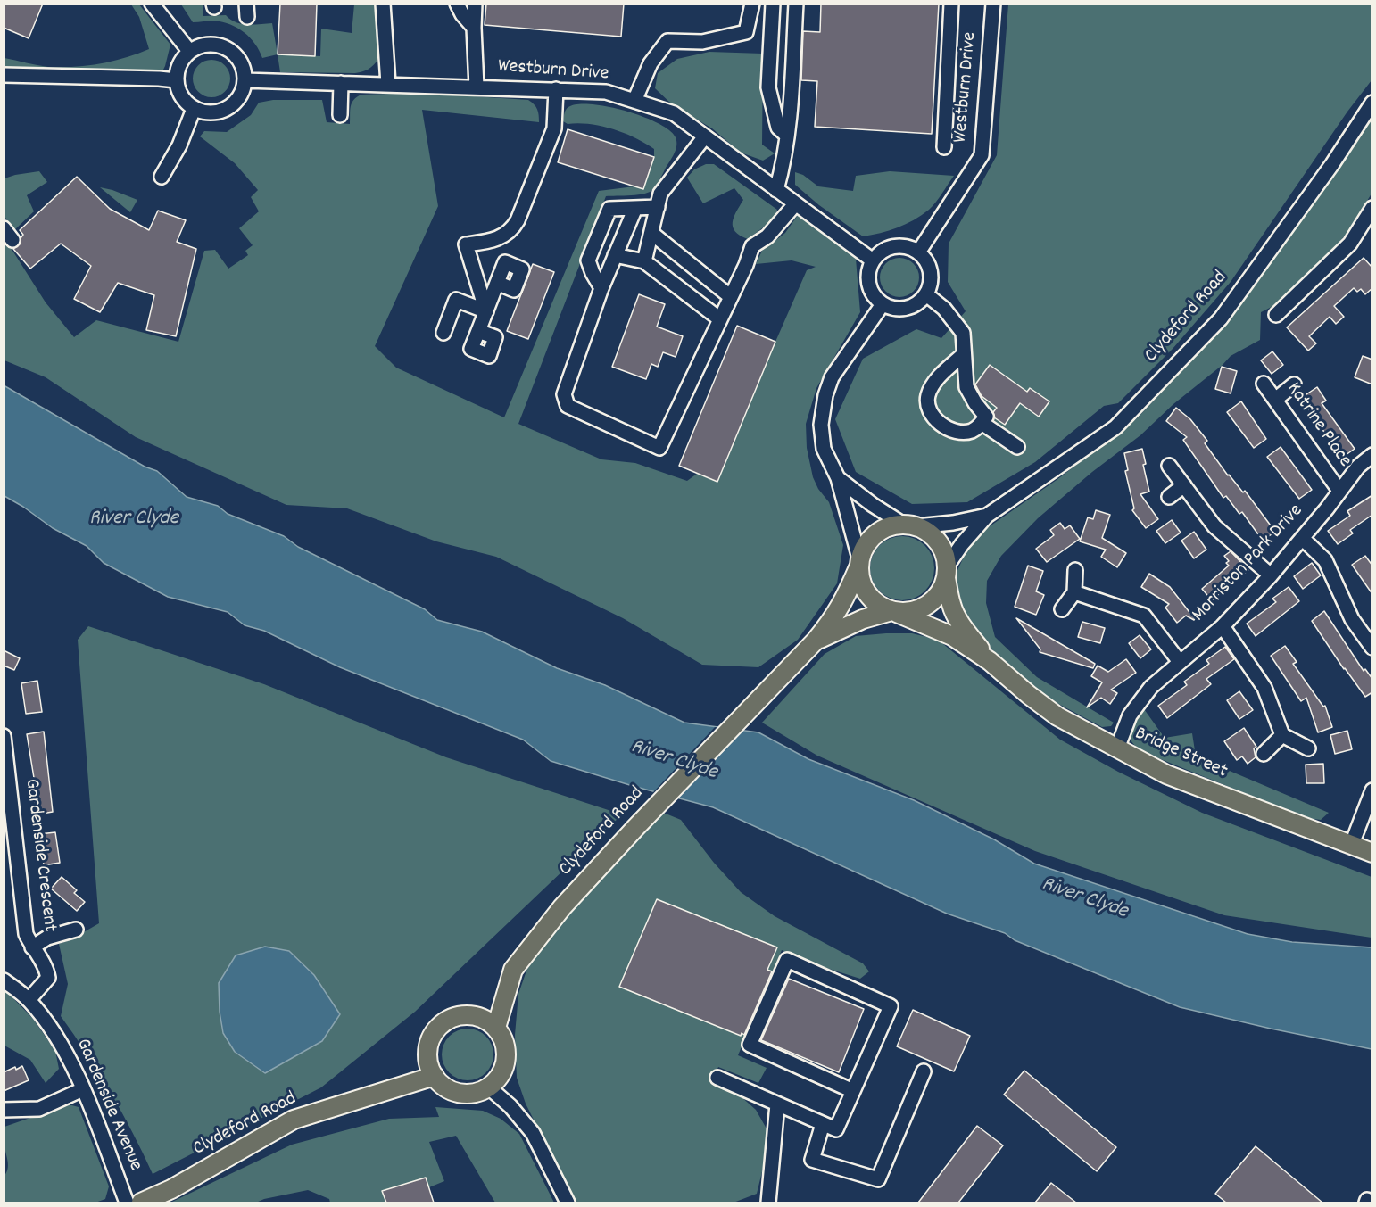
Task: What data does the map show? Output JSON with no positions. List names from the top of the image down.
{
  "streets": {
    "main road": ["Clydeford Road", "Bridge Street"],
    "street": [
      "Westburn Drive",
      "Katrine Place",
      "Morriston Park Drive",
      "Gardenside Crescent",
      "Gardenside Avenue"
    ]
  },
  "crossings": [
    ["Clydeford Road", "Bridge Street"],
    ["Katrine Place", "Morriston Park Drive"],
    ["Morriston Park Drive", "Bridge Street"],
    ["Gardenside Crescent", "Gardenside Avenue"]
  ],
  "water": ["River Clyde"]
}
